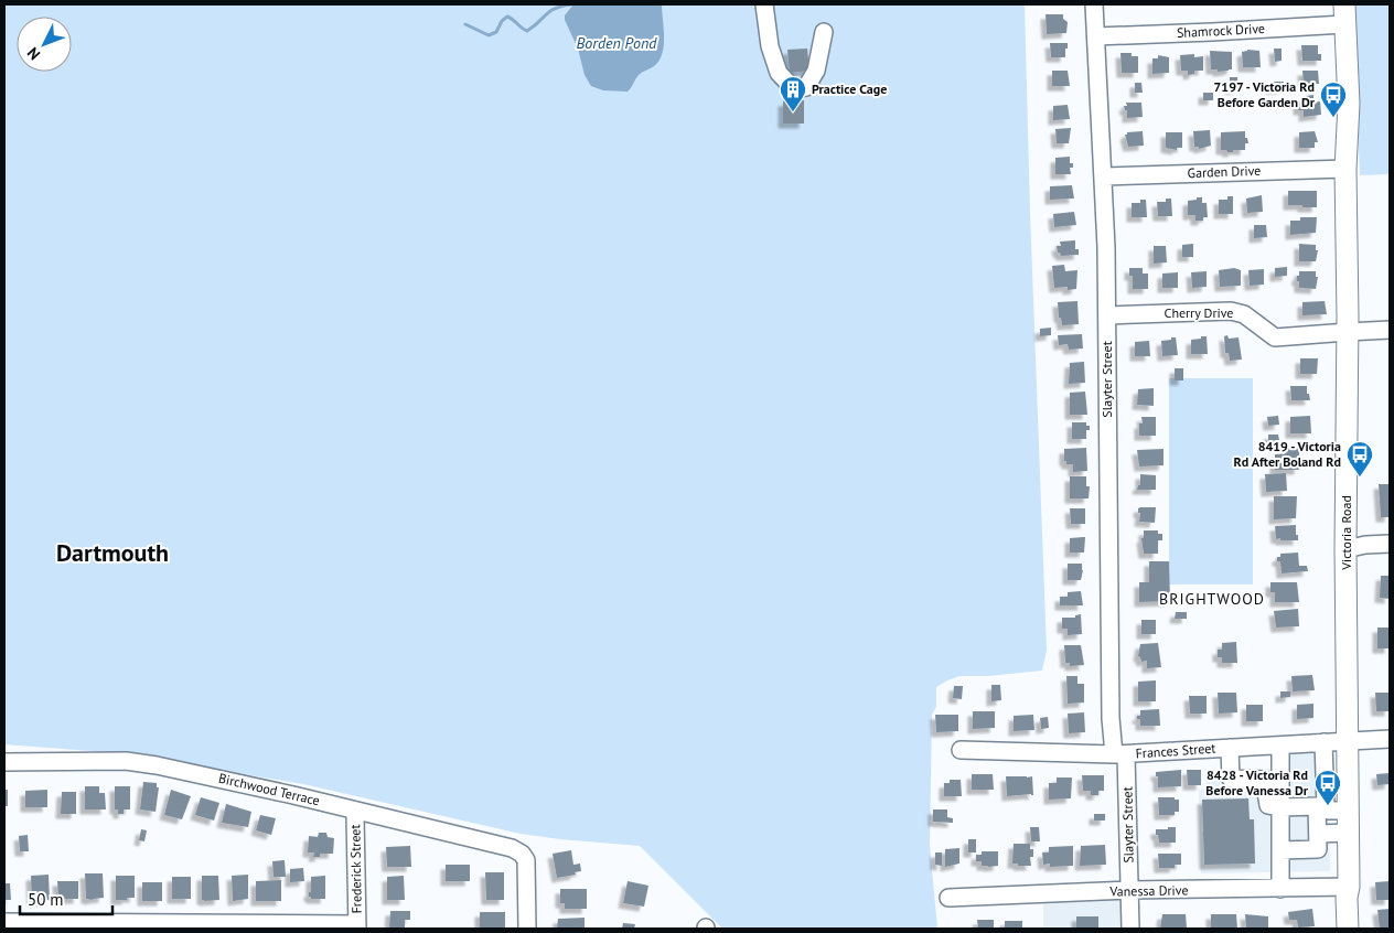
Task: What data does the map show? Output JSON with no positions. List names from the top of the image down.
{
  "streets": {
    "main road": ["Victoria Road"],
    "street": [
      "Shamrock Drive",
      "Garden Drive",
      "Cherry Drive",
      "Slayter Street",
      "Frances Street",
      "Birchwood Terrace",
      "Frederick Street",
      "Vanessa Drive"
    ]
  },
  "crossings": [
    ["Shamrock Drive", "Slayter Street"],
    ["Shamrock Drive", "Victoria Road"],
    ["Garden Drive", "Slayter Street"],
    ["Garden Drive", "Victoria Road"],
    ["Cherry Drive", "Slayter Street"],
    ["Cherry Drive", "Victoria Road"],
    ["Slayter Street", "Frances Street"],
    ["Slayter Street", "Vanessa Drive"],
    ["Victoria Road", "Frances Street"],
    ["Victoria Road", "Vanessa Drive"],
    ["Birchwood Terrace", "Frederick Street"]
  ],
  "districts": ["Dartmouth", "BRIGHTWOOD"],
  "water": ["Borden Pond"],
  "places": {
    "building": ["Practice Cage"],
    "bus stop": ["7197 - Victoria Rd Before Garden Dr", "8419 - Victoria Rd After Boland Rd", "8428 - Victoria Rd Before Vanessa Dr"]
  },
  "scale_bar": "50 m",
  "north": "bottom left"
}
